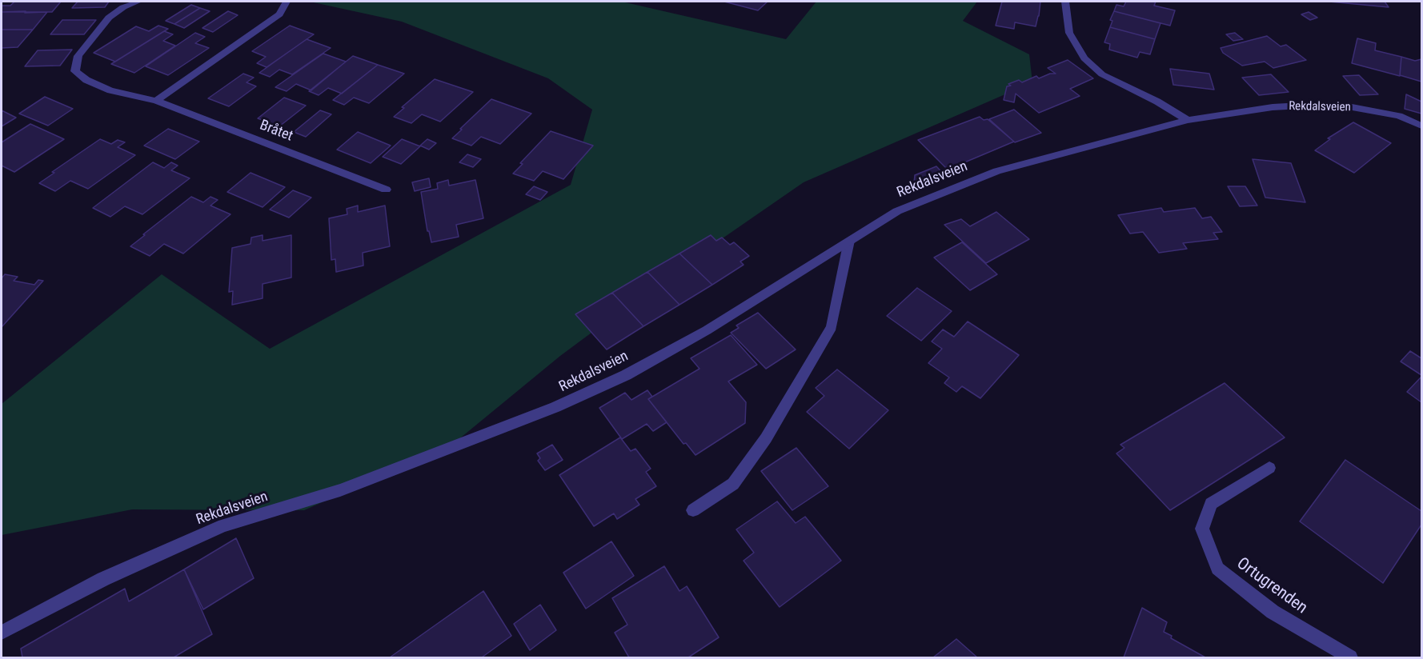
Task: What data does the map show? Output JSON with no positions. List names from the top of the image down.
{
  "streets": {
    "street": ["Rekdalsveien", "Bråtet", "Ortugrenden"]
  }
}
